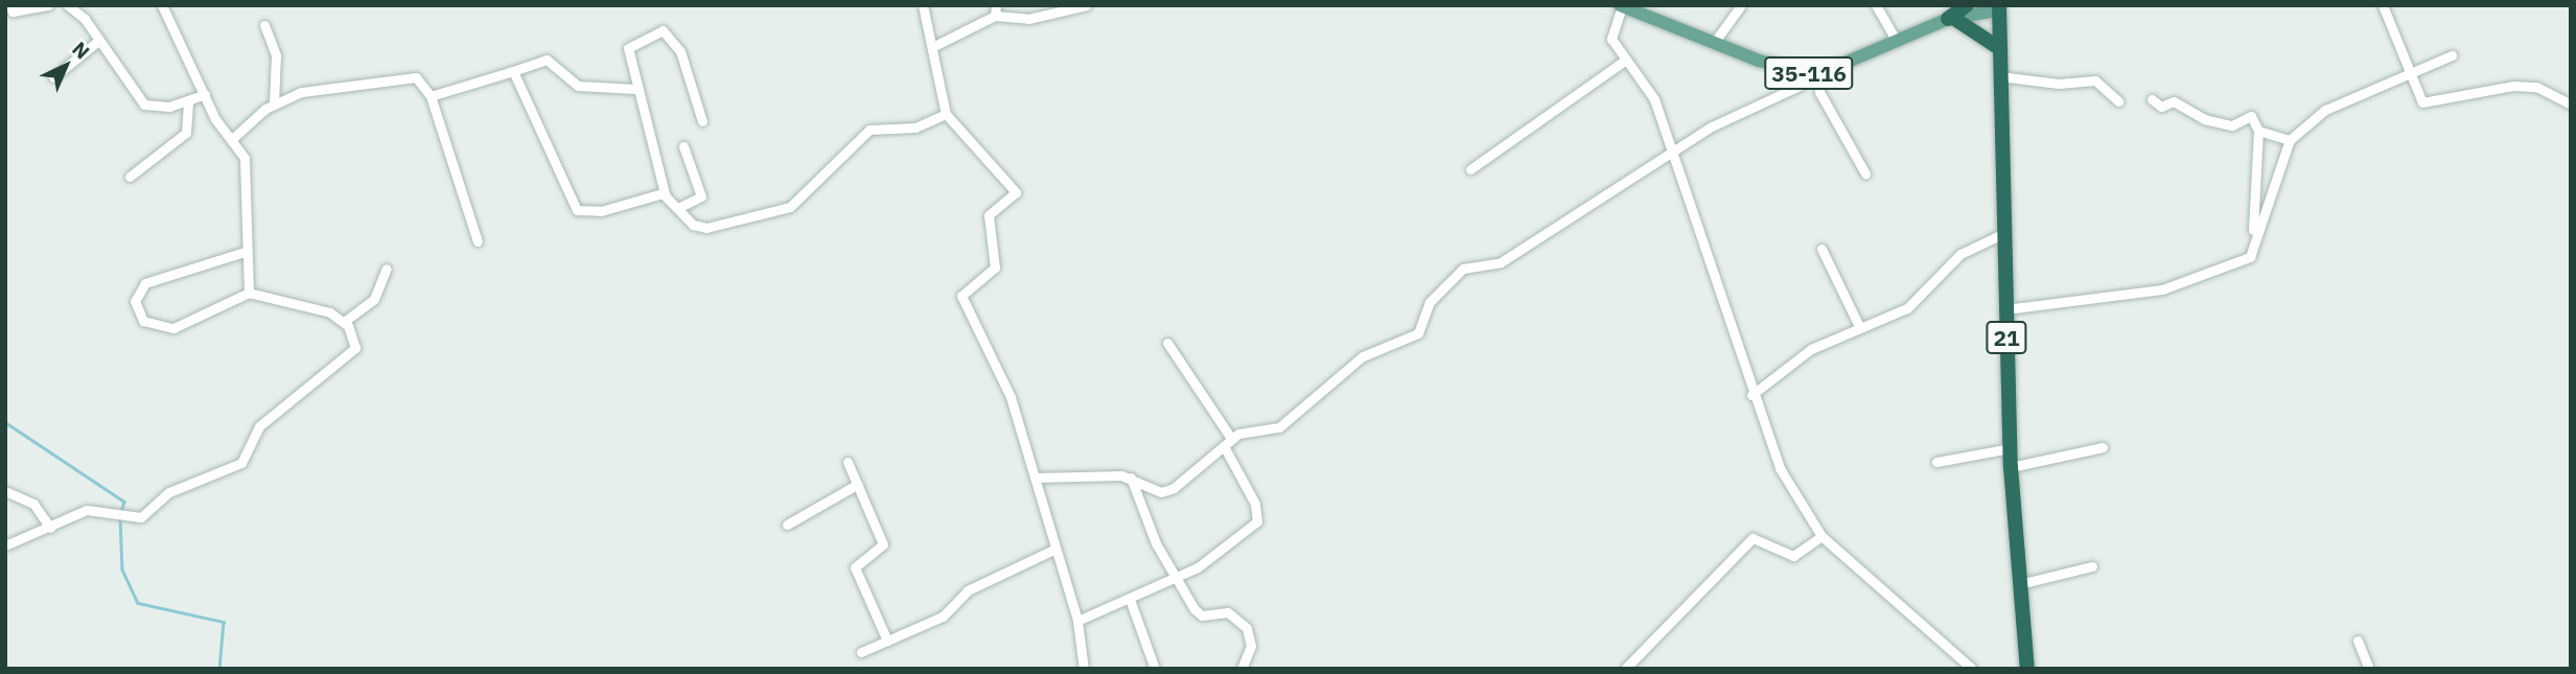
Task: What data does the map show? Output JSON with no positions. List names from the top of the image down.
{
  "streets": {
    "highway": ["21"],
    "main road": ["35-116"]
  },
  "crossings": [
    ["35-116", "21"]
  ],
  "north": "top right"
}
